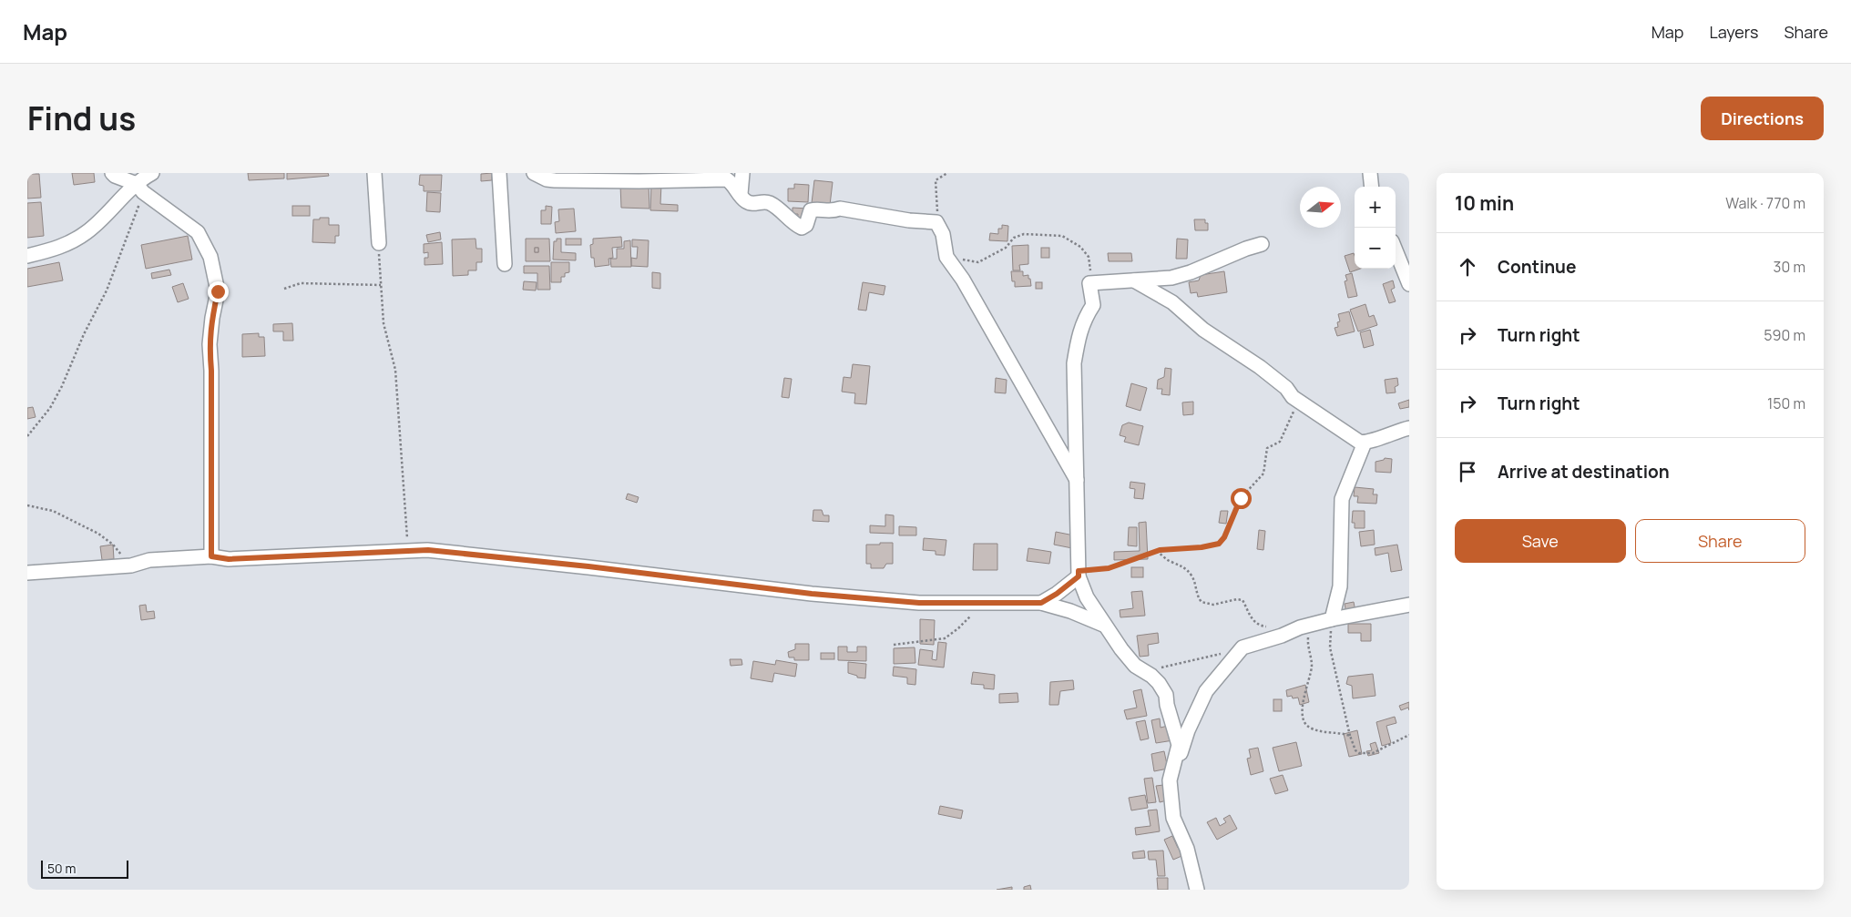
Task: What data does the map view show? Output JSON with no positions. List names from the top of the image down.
{
  "scale_bar": "50 m",
  "north": "right",
  "page": {
    "header": "Map",
    "nav": ["Map", "Layers", "Share"],
    "title": "Find us",
    "buttons": [
      "Directions",
      ["Save", "Share"]
    ],
    "heading": ["10 min", "Walk · 770 m"],
    "map_buttons": ["+", "−"],
    "list": [
      ["Continue", "30 m"],
      ["Turn right", "590 m"],
      ["Turn right", "150 m"],
      "Arrive at destination"
    ],
    "scale": "50 m"
  }
}
